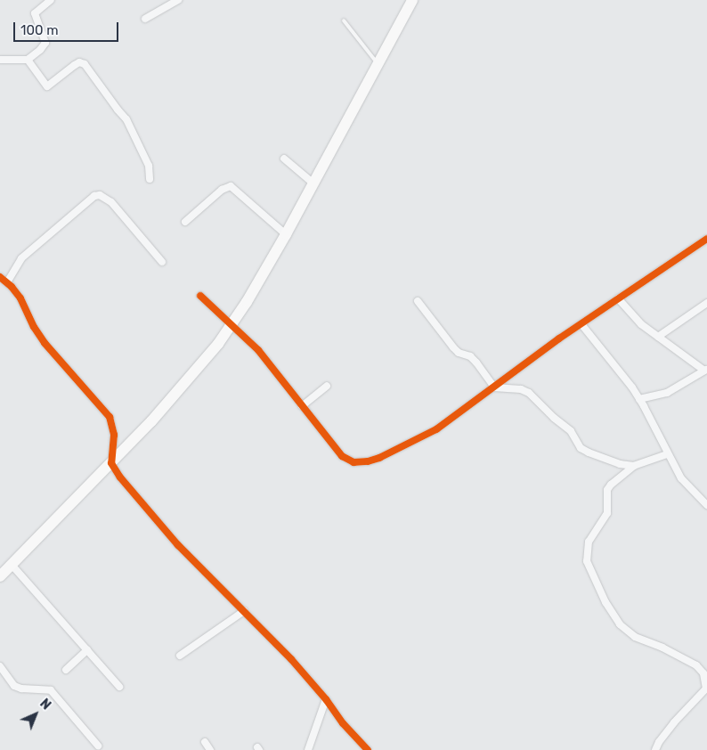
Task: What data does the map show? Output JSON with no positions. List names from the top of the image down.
{
  "scale_bar": "100 m",
  "north": "top right"
}
